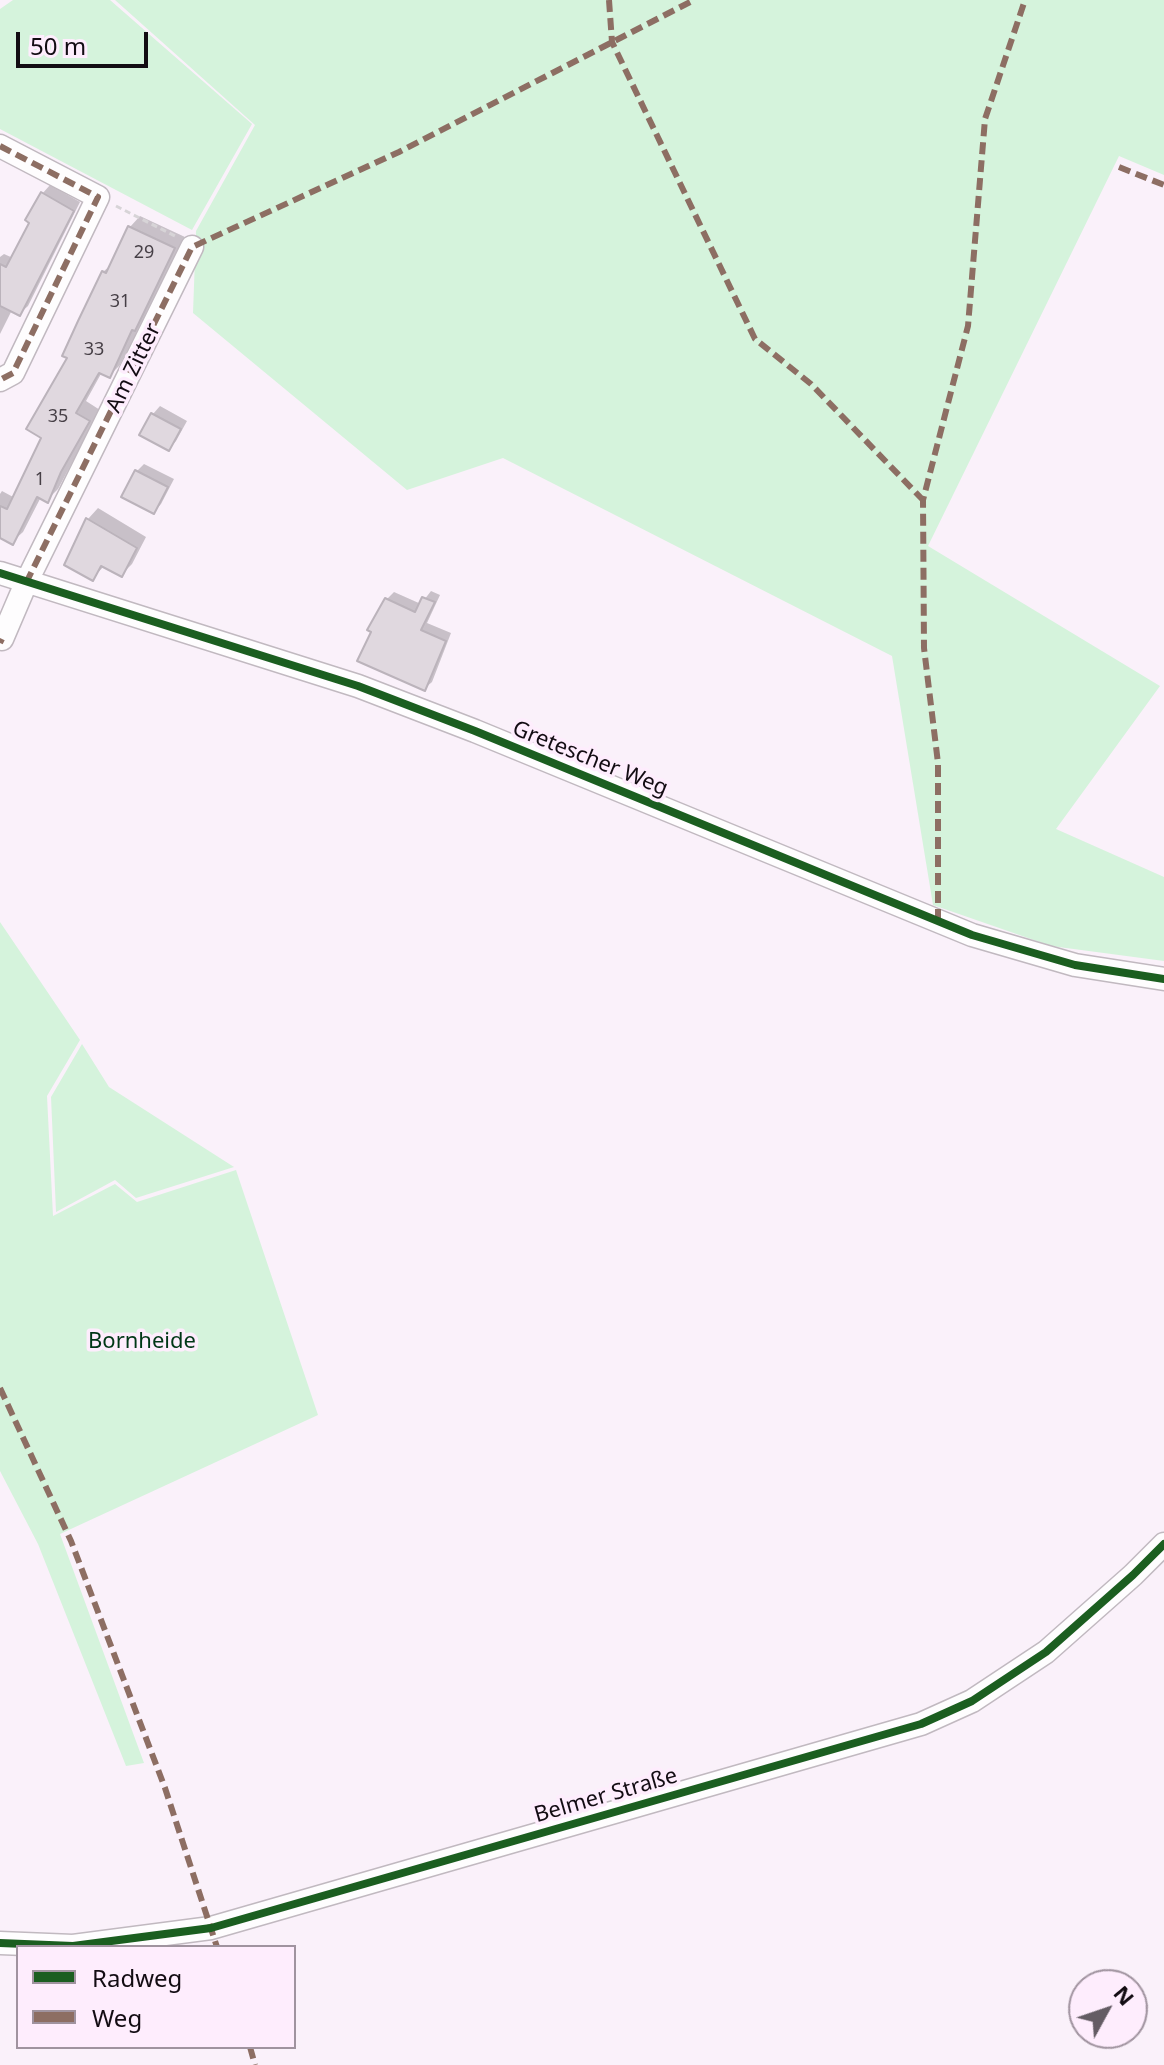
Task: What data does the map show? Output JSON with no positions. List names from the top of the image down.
{
  "streets": {
    "street": ["Am Zitter", "Gretescher Weg", "Belmer Straße"]
  },
  "crossings": [
    ["Am Zitter", "Gretescher Weg"]
  ],
  "parks": ["Bornheide"],
  "house_numbers": [
    "29",
    "31",
    "33",
    "35",
    "1"
  ],
  "legend": ["Radweg", "Weg"],
  "scale_bar": "50 m",
  "north": "top right"
}
